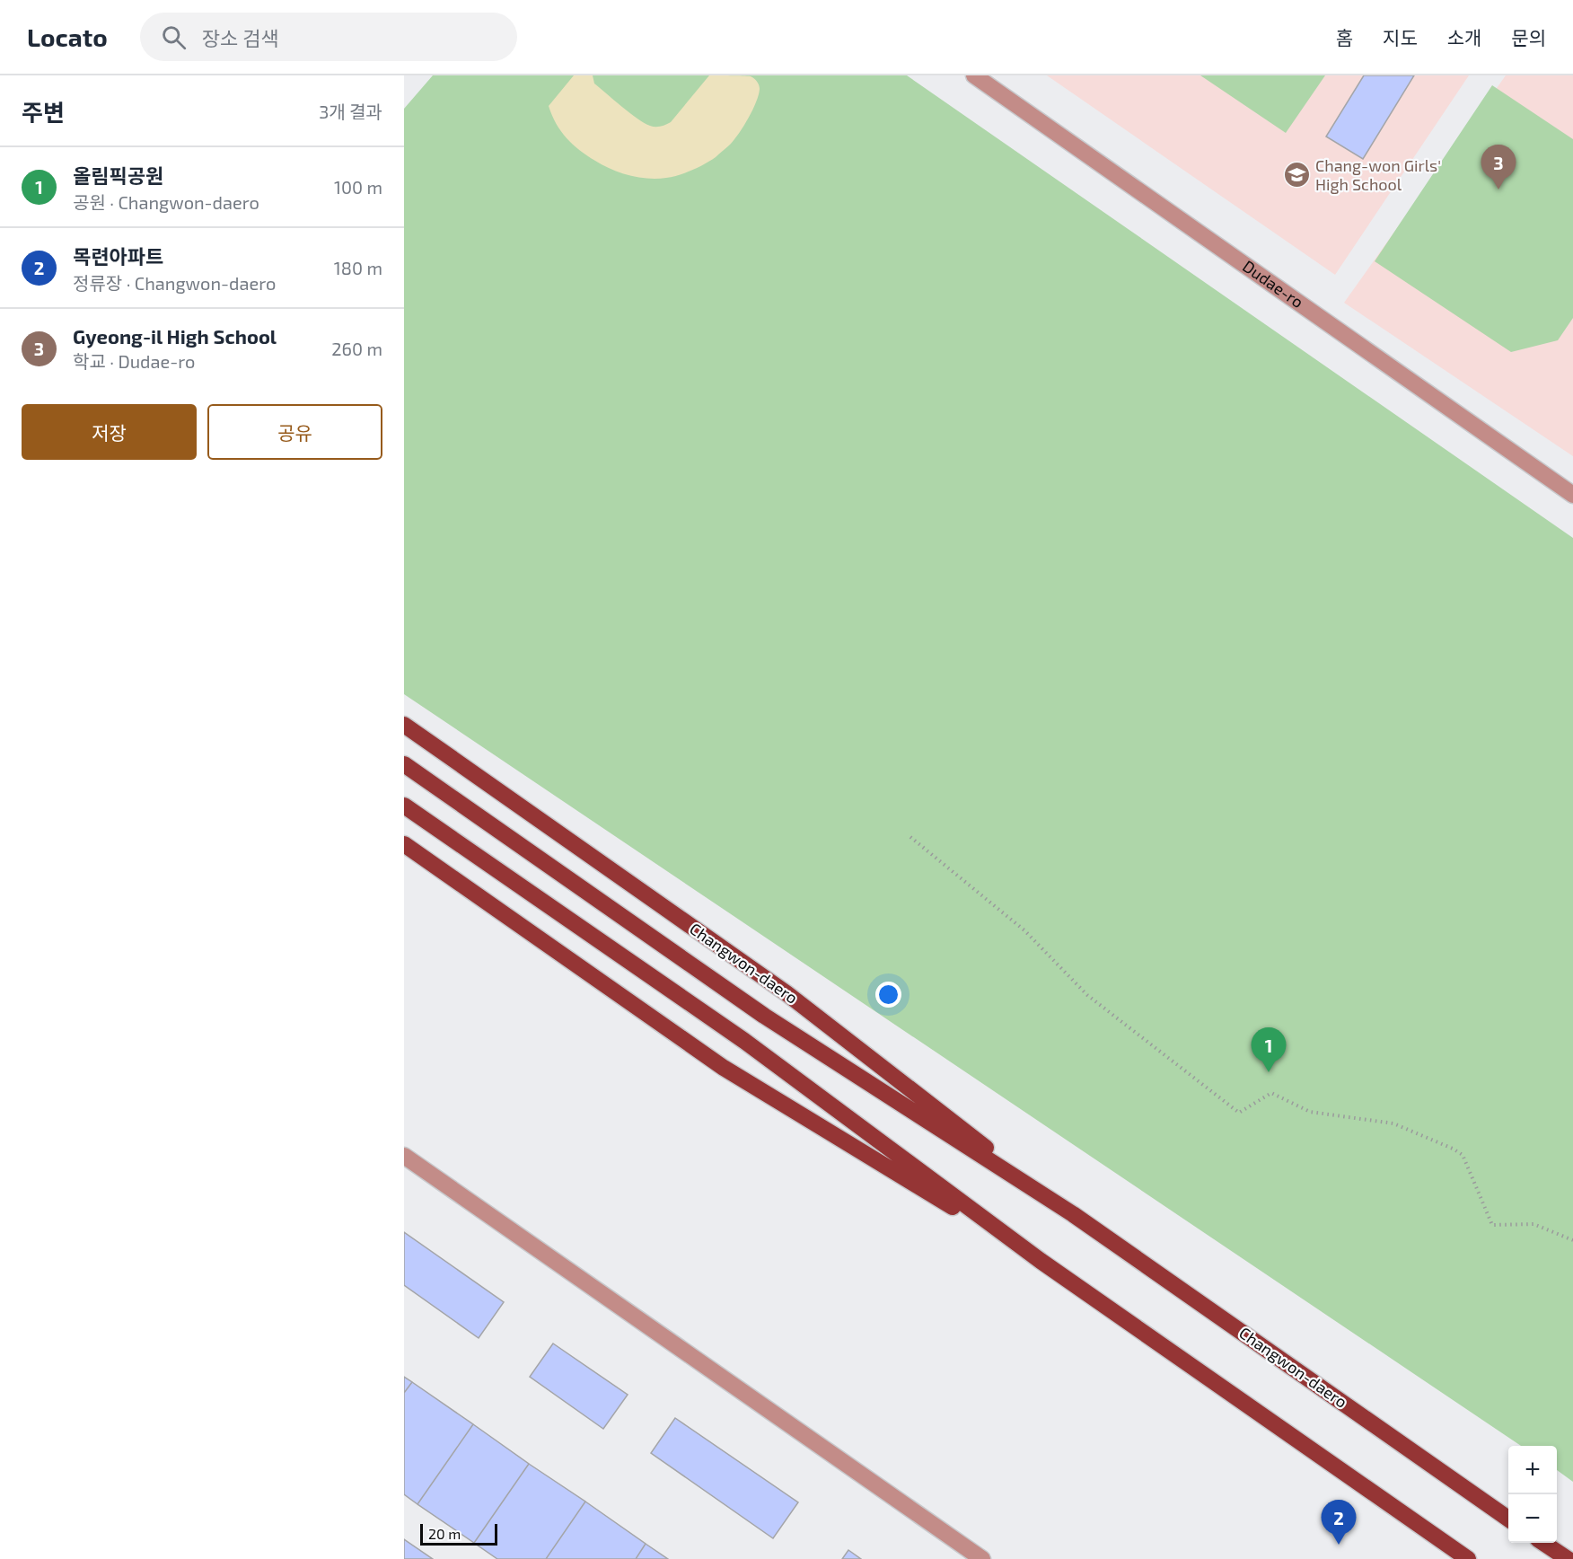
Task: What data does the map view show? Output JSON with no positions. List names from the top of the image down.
{
  "streets": {
    "main road": ["Changwon-daero"],
    "street": ["Dudae-ro"]
  },
  "places": {
    "school or university": ["Chang-won Girls' High School"]
  },
  "scale_bar": "20 m",
  "page": {
    "header": "Locato",
    "search": "장소 검색",
    "nav": [
      "홈",
      "지도",
      "소개",
      "문의"
    ],
    "heading": ["주변", "3개 결과"],
    "pins": ["3", "1", "2"],
    "list": [
      {
        "mark": "1",
        "name": "올림픽공원",
        "note": "공원 · Changwon-daero",
        "value": "100 m"
      },
      {
        "mark": "2",
        "name": "목련아파트",
        "note": "정류장 · Changwon-daero",
        "value": "180 m"
      },
      {
        "mark": "3",
        "name": "Gyeong-il High School",
        "note": "학교 · Dudae-ro",
        "value": "260 m"
      }
    ],
    "buttons": ["저장", "공유"],
    "map_buttons": ["+", "−"],
    "scale": "20 m"
  }
}
